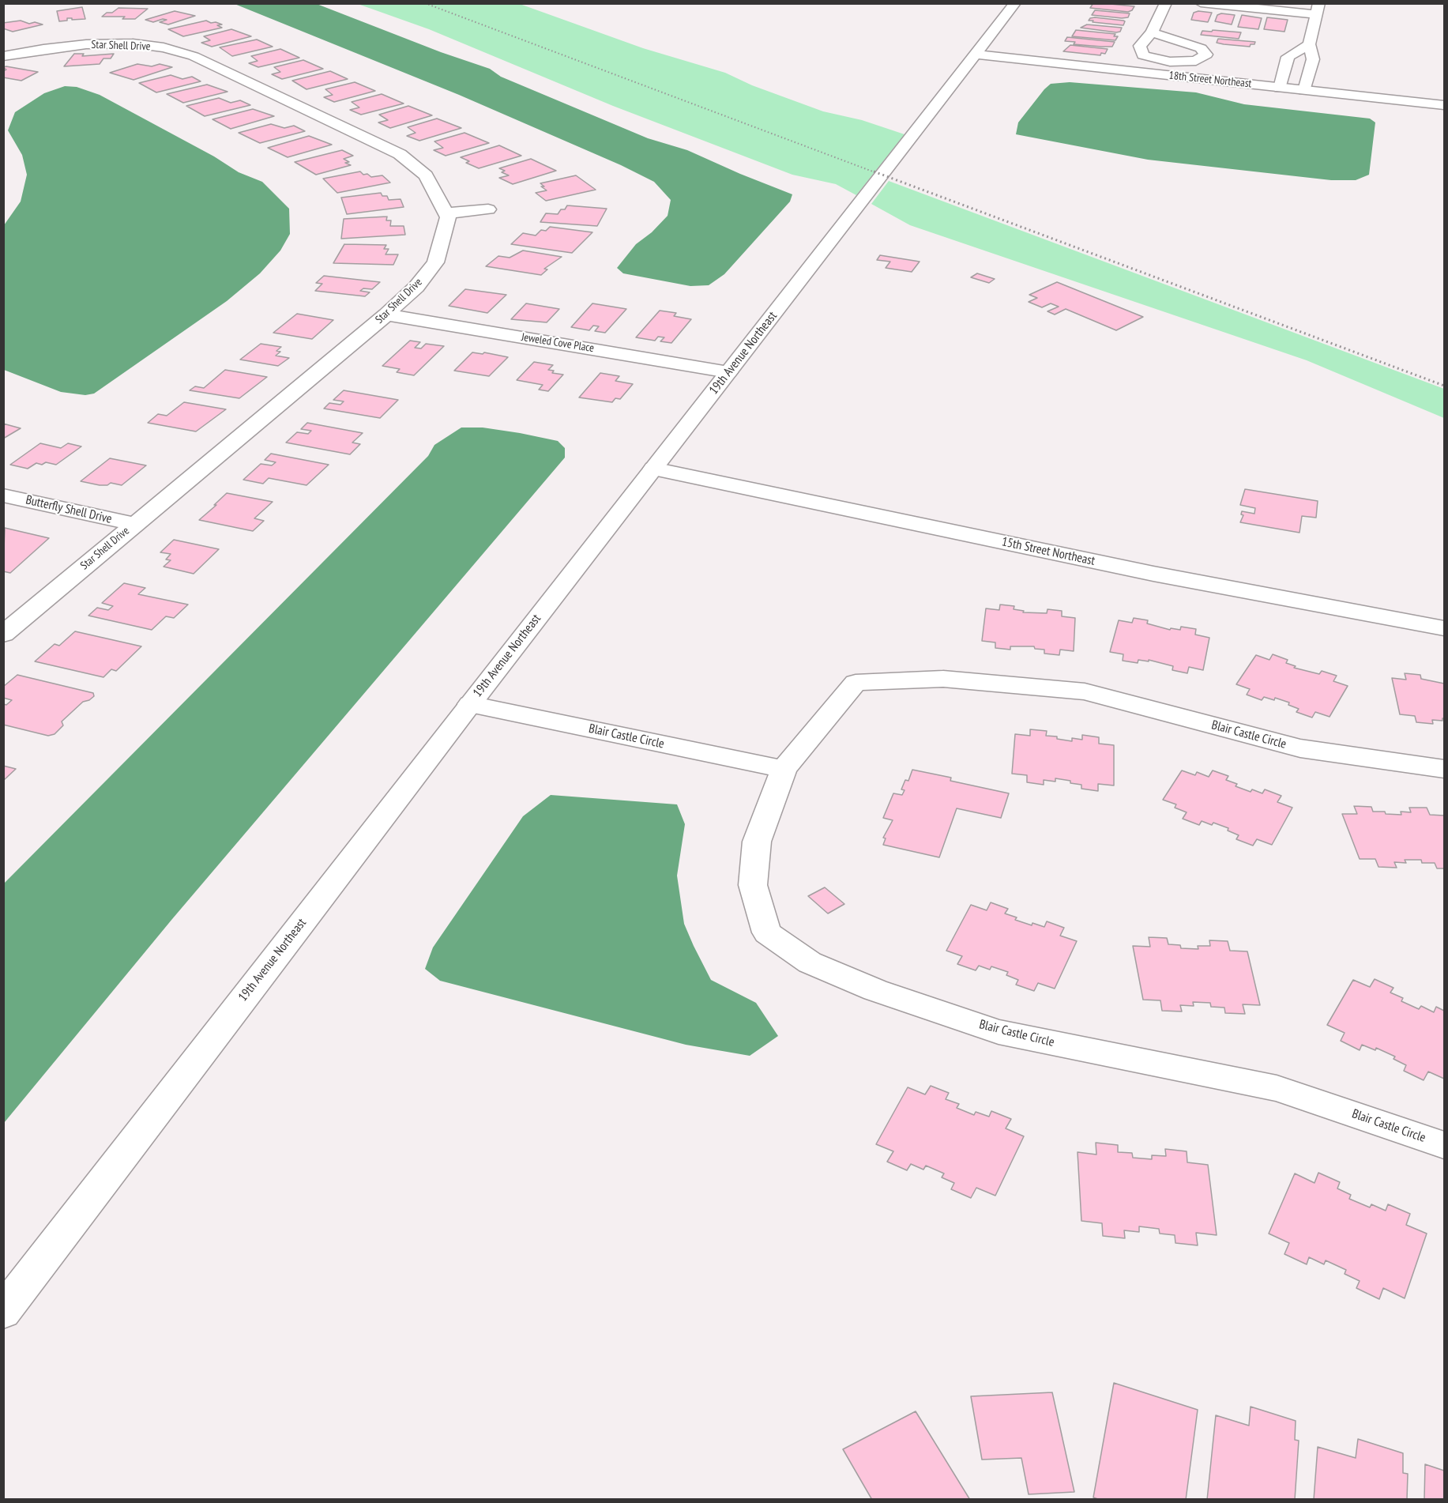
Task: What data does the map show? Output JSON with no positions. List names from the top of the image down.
{
  "streets": {
    "street": [
      "Star Shell Drive",
      "18th Street Northeast",
      "Jeweled Cove Place",
      "19th Avenue Northeast",
      "Butterfly Shell Drive",
      "15th Street Northeast",
      "Blair Castle Circle"
    ]
  },
  "crossings": [
    ["Star Shell Drive", "Jeweled Cove Place"],
    ["Star Shell Drive", "Butterfly Shell Drive"],
    ["18th Street Northeast", "19th Avenue Northeast"],
    ["Jeweled Cove Place", "19th Avenue Northeast"],
    ["19th Avenue Northeast", "15th Street Northeast"],
    ["19th Avenue Northeast", "Blair Castle Circle"]
  ]
}
